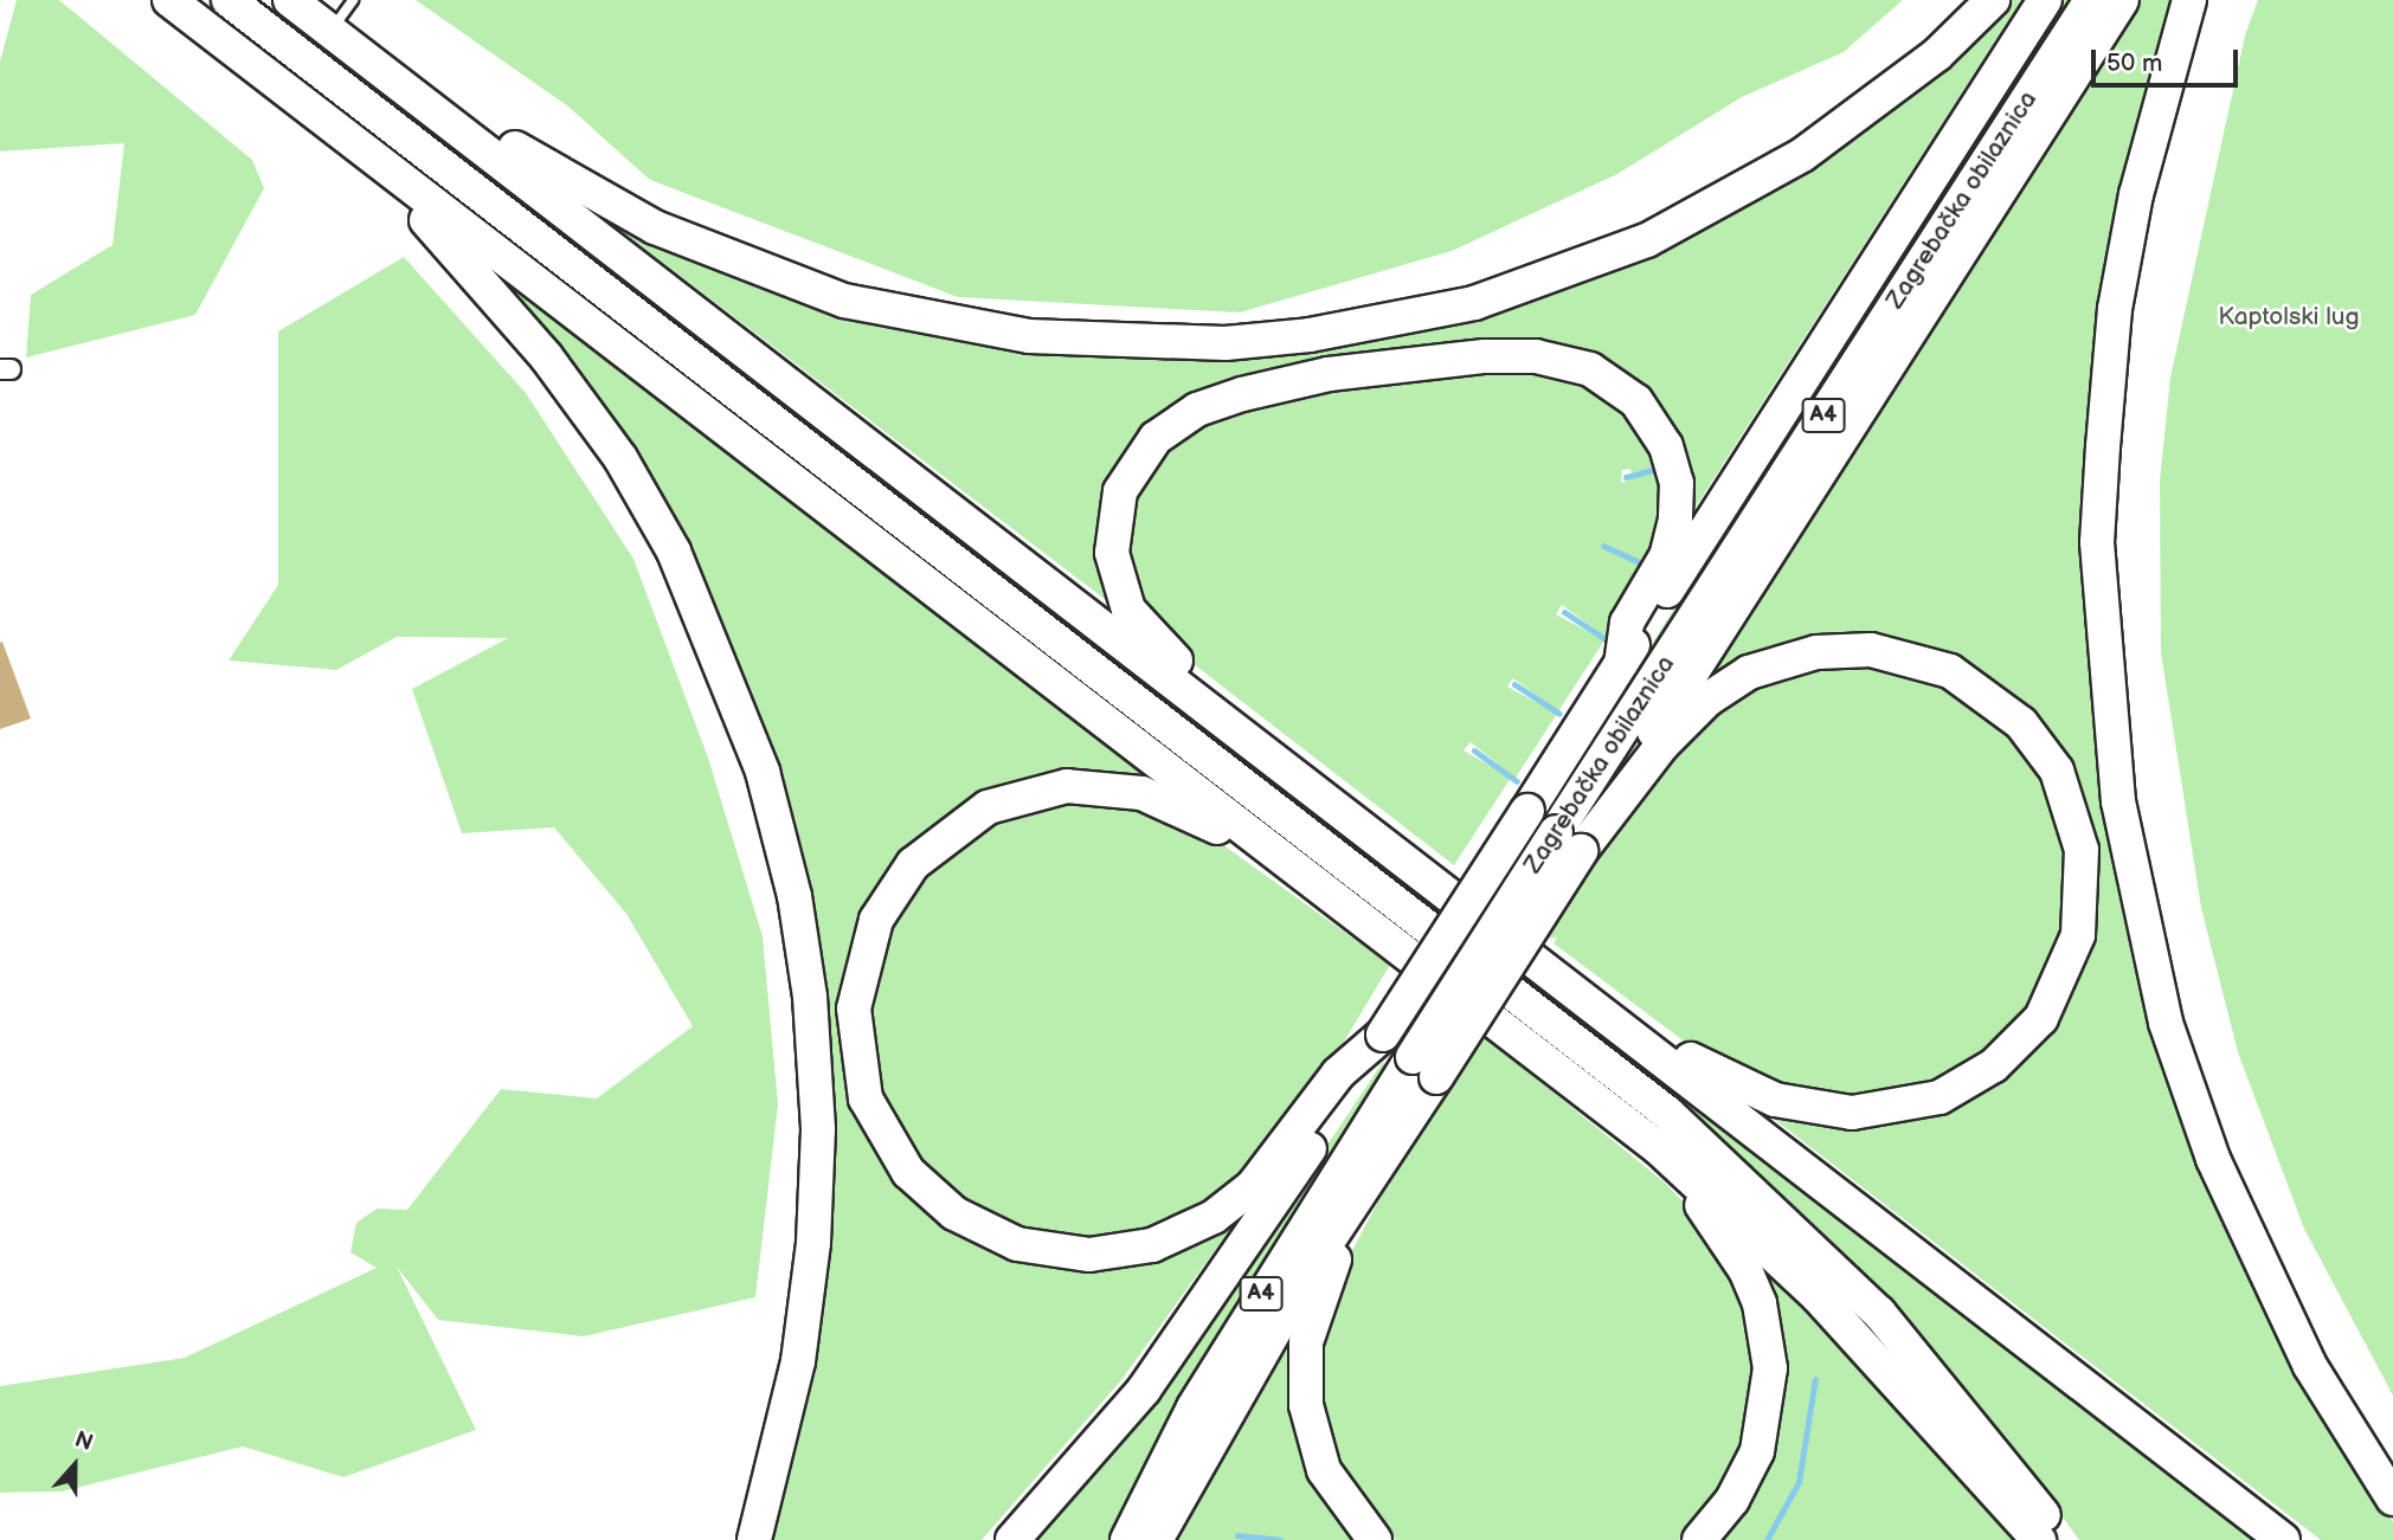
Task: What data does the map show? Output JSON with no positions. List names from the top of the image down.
{
  "streets": {
    "highway": ["Zagrebačka obilaznica", "A4"]
  },
  "parks": ["Kaptolski lug"],
  "scale_bar": "50 m",
  "north": "top"
}
